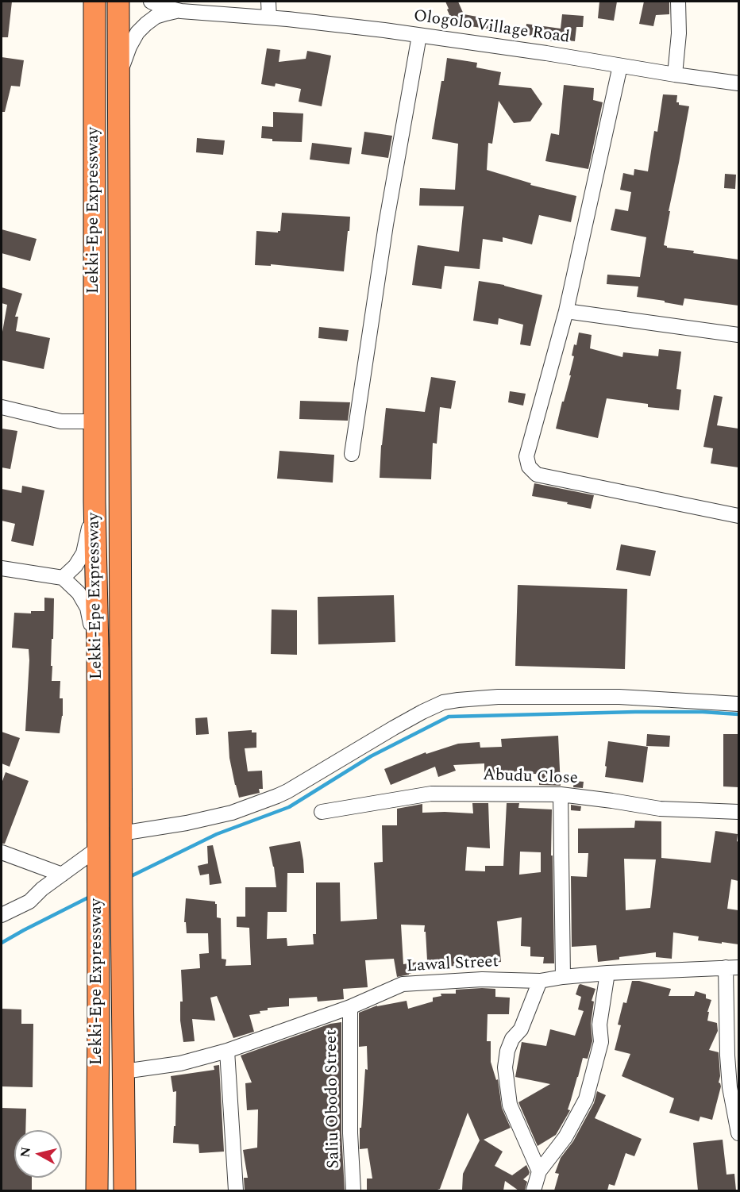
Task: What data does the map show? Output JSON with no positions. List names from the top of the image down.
{
  "streets": {
    "highway": ["Lekki-Epe Expressway"],
    "street": [
      "Ologolo Village Road",
      "Abudu Close",
      "Lawal Street",
      "Saliu Obodo Street"
    ]
  },
  "crossings": [
    ["Lekki-Epe Expressway", "Lawal Street"],
    ["Lawal Street", "Saliu Obodo Street"]
  ],
  "north": "left"
}
